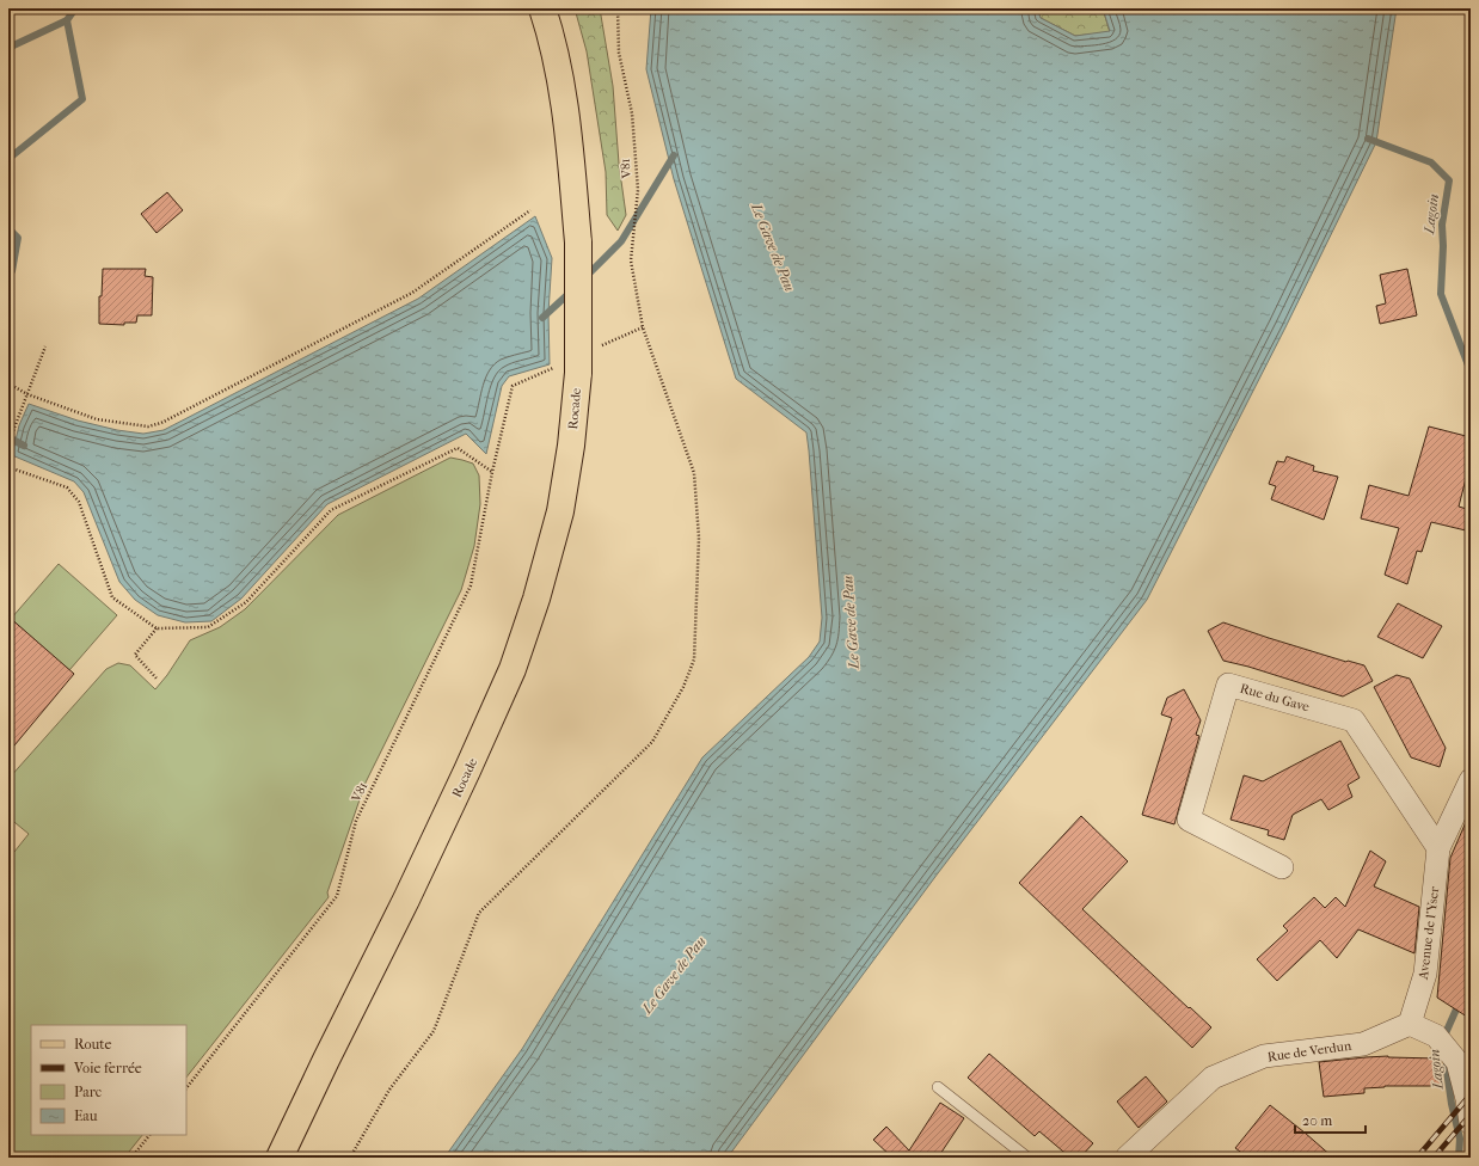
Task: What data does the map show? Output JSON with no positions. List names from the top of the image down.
{
  "streets": {
    "main road": ["Rocade"],
    "street": ["Rue du Gave", "Avenue de l'Yser", "Rue de Verdun"],
    "path": ["V81"]
  },
  "crossings": [
    ["V81", "Rocade"],
    ["Rue du Gave", "Avenue de l'Yser"],
    ["Avenue de l'Yser", "Rue de Verdun"]
  ],
  "water": ["Lagoin", "Le Gave de Pau"],
  "legend": [
    "Route",
    "Voie ferrée",
    "Parc",
    "Eau"
  ],
  "scale_bar": "20 m"
}
